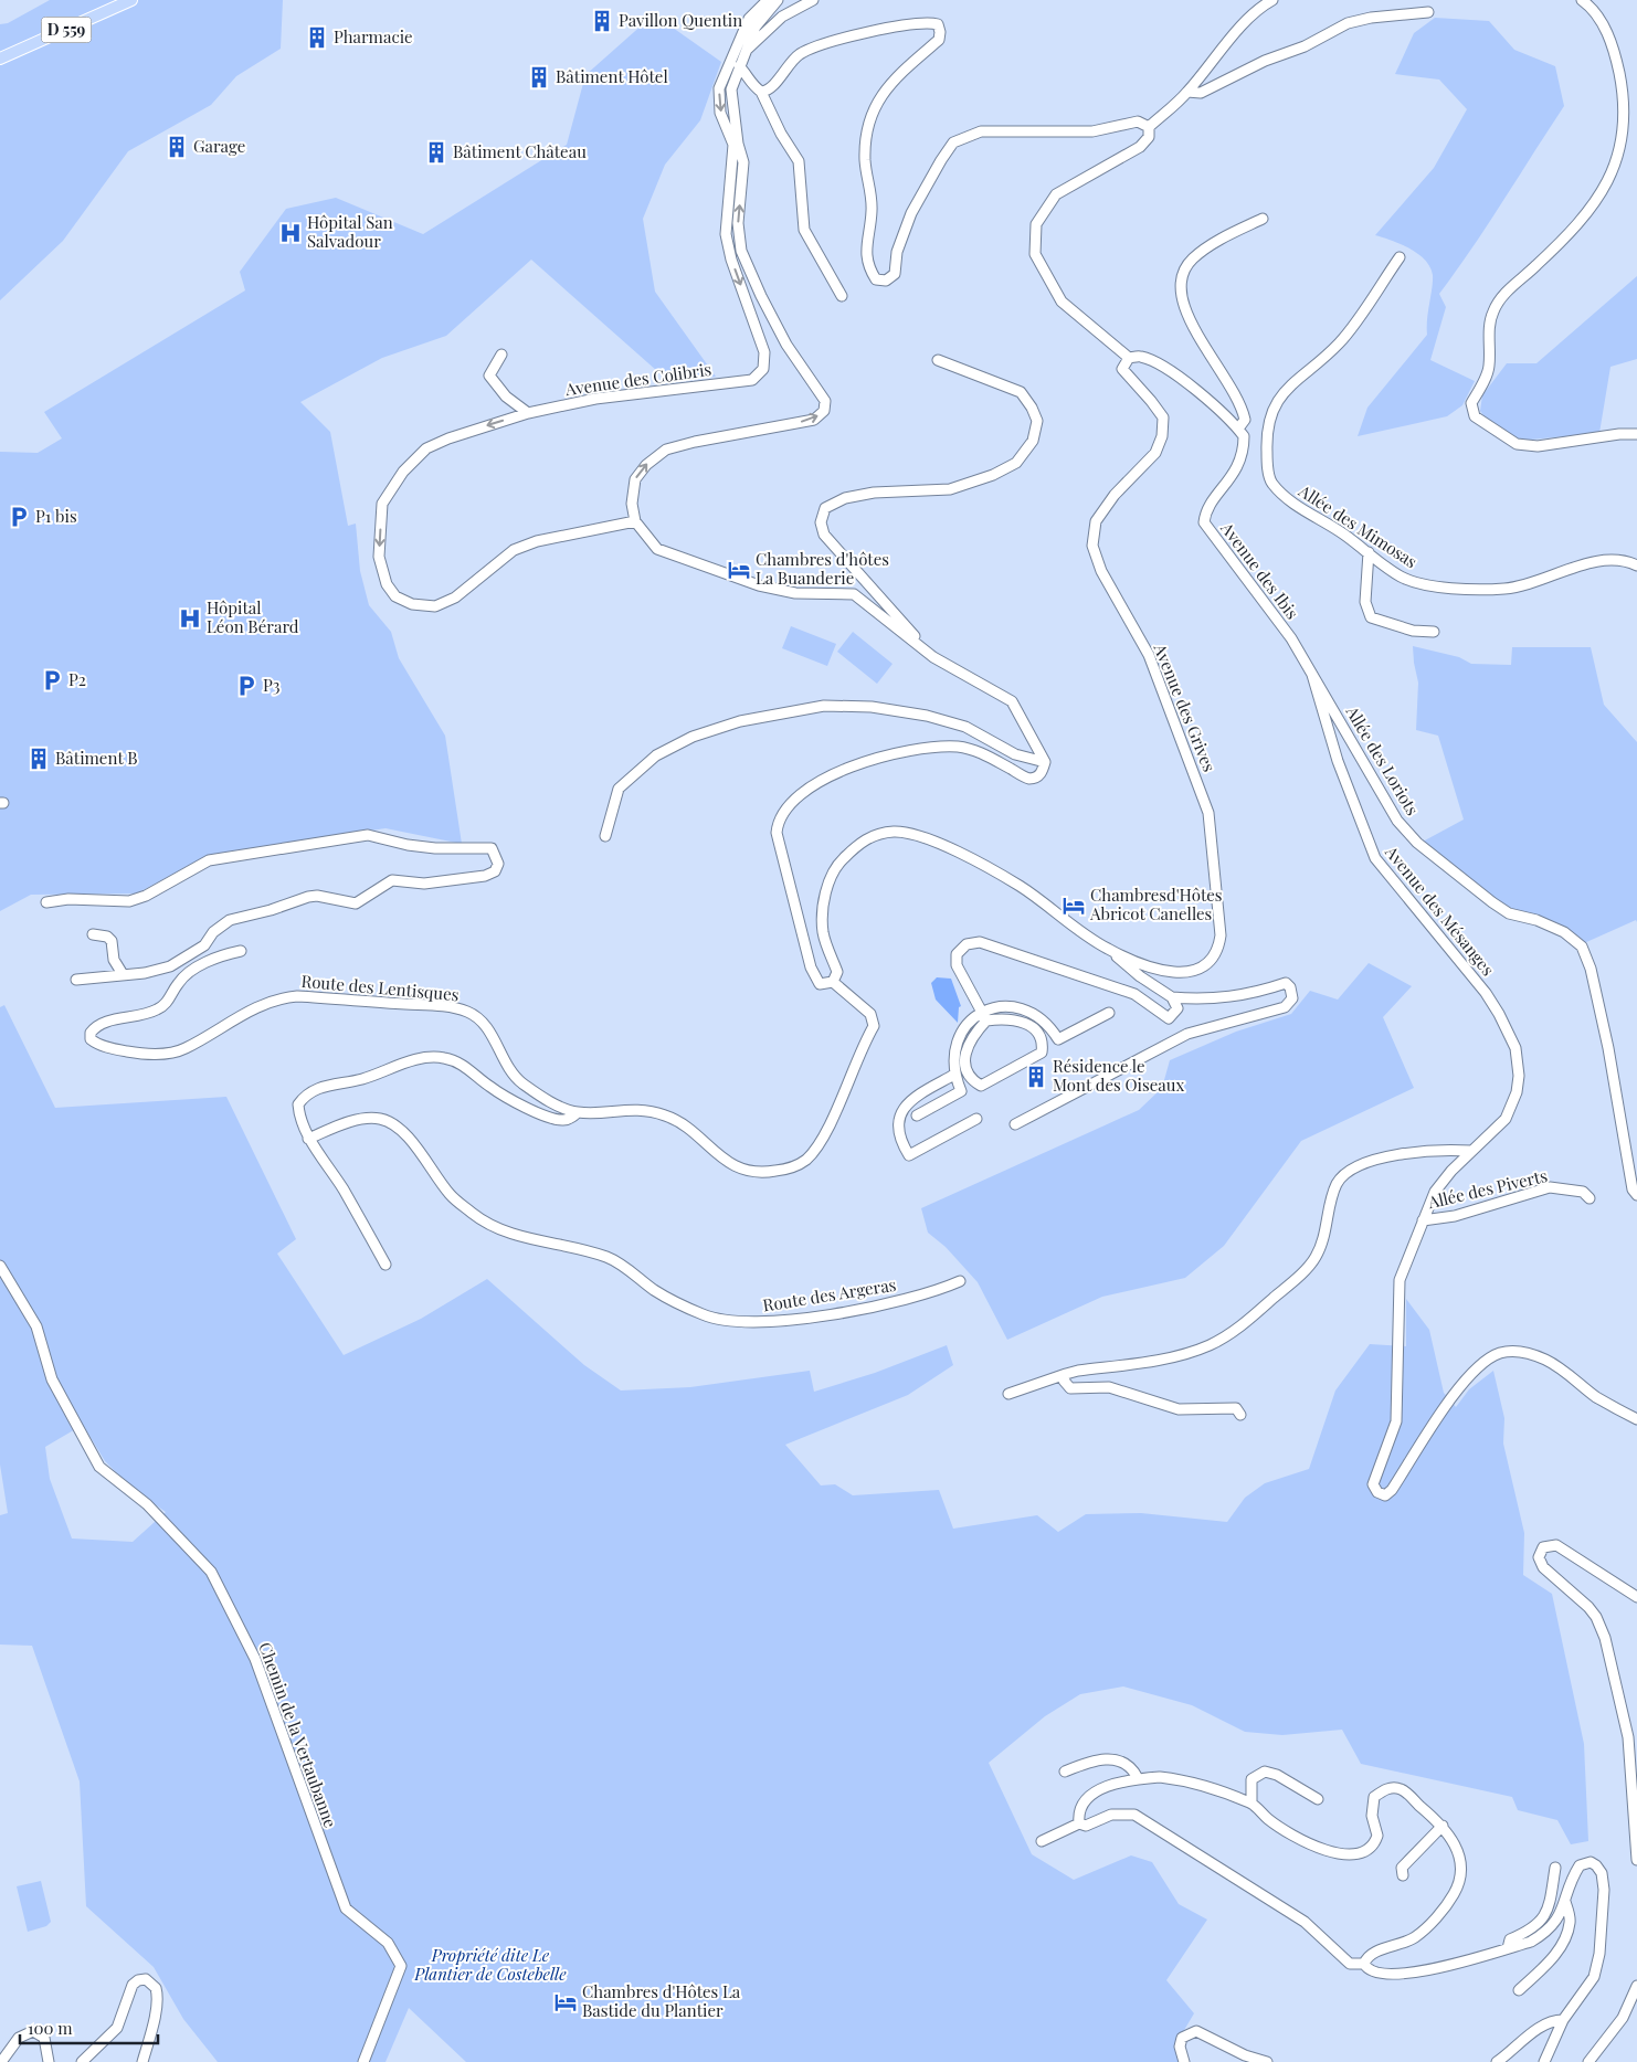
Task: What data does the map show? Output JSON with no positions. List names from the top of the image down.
{
  "streets": {
    "main road": ["D 559"],
    "street": [
      "Avenue des Colibris",
      "Allée des Mimosas",
      "Avenue des Ibis",
      "Avenue des Grives",
      "Allée des Loriots",
      "Avenue des Mésanges",
      "Route des Lentisques",
      "Allée des Piverts",
      "Route des Argeras",
      "Chemin de la Vertaubanne"
    ]
  },
  "crossings": [
    ["Avenue des Ibis", "Allée des Loriots"],
    ["Avenue des Ibis", "Avenue des Mésanges"],
    ["Allée des Loriots", "Avenue des Mésanges"],
    ["Avenue des Mésanges", "Allée des Piverts"]
  ],
  "parks": ["Propriété dite Le Plantier de Costebelle"],
  "places": {
    "building": [
      "Pavillon Quentin",
      "Pharmacie",
      "Bâtiment Hôtel",
      "Garage",
      "Bâtiment Château",
      "Bâtiment B",
      "Résidence le Mont des Oiseaux"
    ],
    "hospital": ["Hôpital San Salvadour", "Hôpital Léon Bérard"],
    "parking": ["P1 bis", "P2", "P3"],
    "hotel": ["Chambres d'hôtes La Buanderie", "Chambresd'Hôtes Abricot Canelles", "Chambres d'Hôtes La Bastide du Plantier"]
  },
  "scale_bar": "100 m"
}
